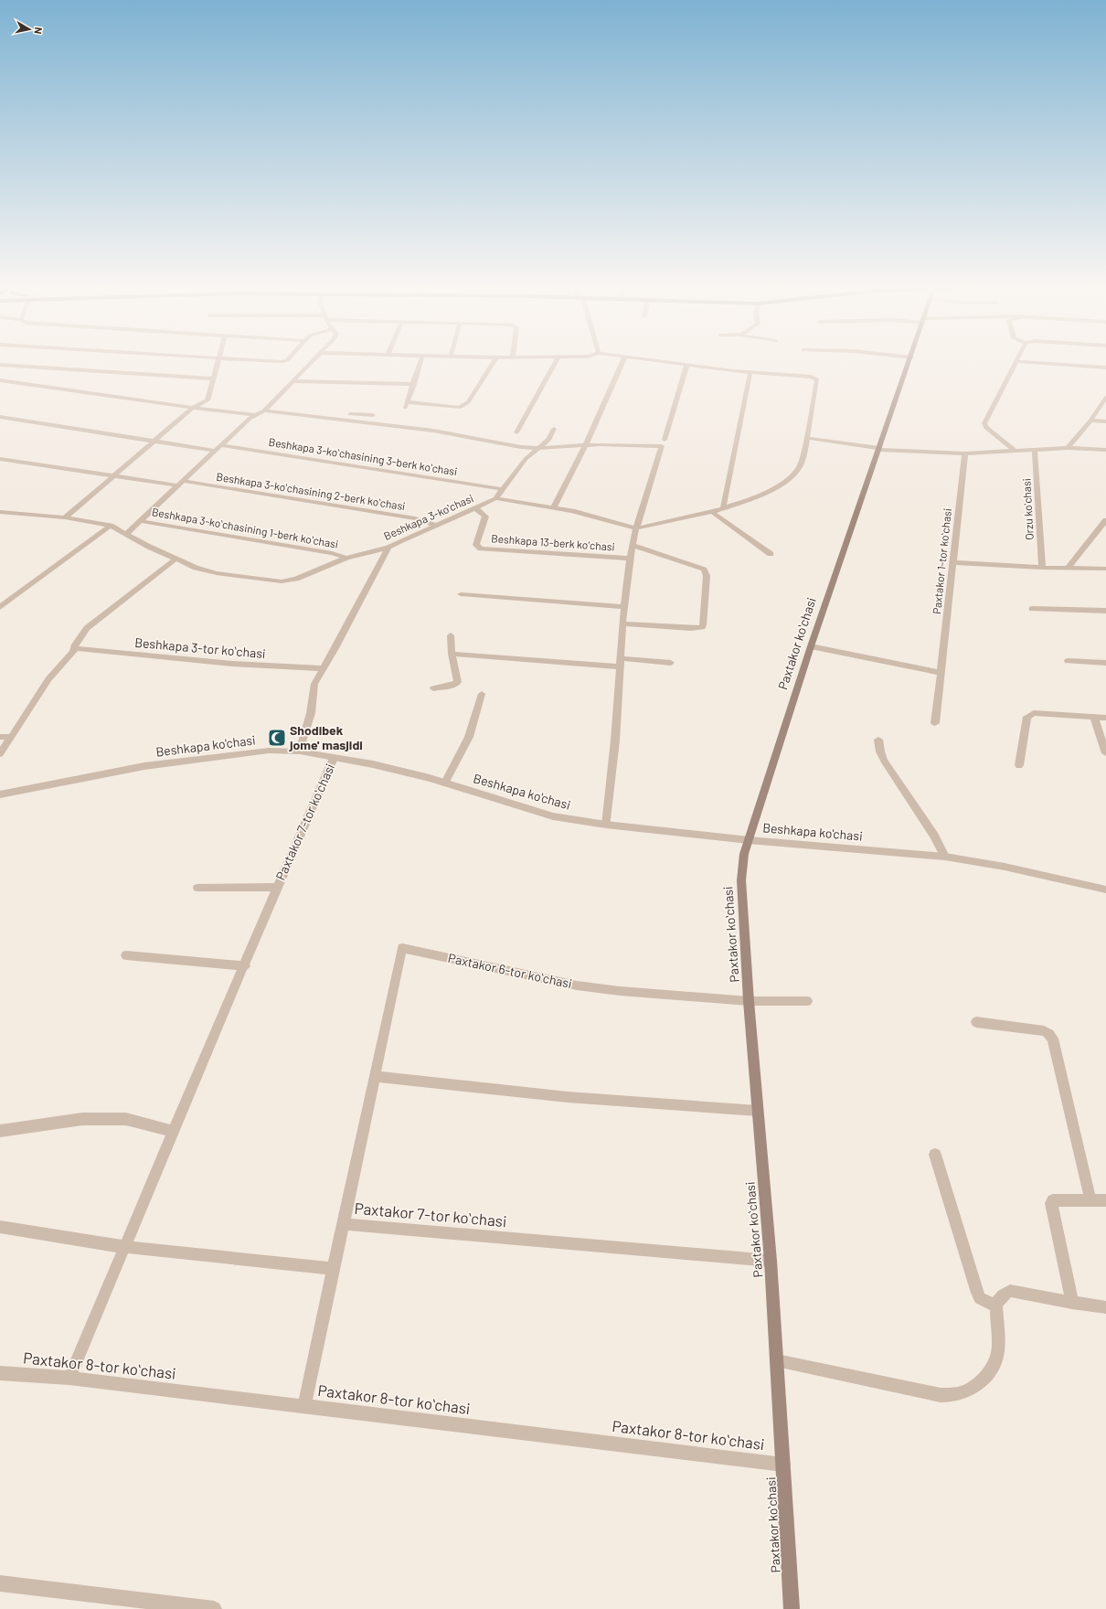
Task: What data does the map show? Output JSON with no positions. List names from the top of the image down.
{
  "streets": {
    "main road": ["Paxtakor koʻchasi"],
    "street": [
      "Beshkapa 3-koʻchasining 3-berk koʻchasi",
      "Beshkapa 3-koʻchasining 2-berk koʻchasi",
      "Orzu koʻchasi",
      "Beshkapa 3-koʻchasi",
      "Beshkapa 3-koʻchasining 1-berk koʻchasi",
      "Beshkapa 13-berk koʼchasi",
      "Paxtakor 1-tor koʻchasi",
      "Beshkapa 3-tor koʻchasi",
      "Beshkapa ko'chasi",
      "Paxtakor 7-tor koʻchasi",
      "Paxtakor 6-tor koʻchasi",
      "Paxtakor 8-tor koʻchasi"
    ]
  },
  "crossings": [
    ["Beshkapa 3-koʻchasining 3-berk koʻchasi", "Beshkapa 3-koʻchasi"],
    ["Beshkapa 3-koʻchasining 2-berk koʻchasi", "Beshkapa 3-koʻchasi"],
    ["Beshkapa 3-koʻchasi", "Beshkapa 3-koʻchasining 1-berk koʻchasi"],
    ["Beshkapa 3-koʻchasi", "Beshkapa 13-berk koʼchasi"],
    ["Beshkapa 13-berk koʼchasi", "Beshkapa ko'chasi"],
    ["Paxtakor koʻchasi", "Beshkapa ko'chasi"],
    ["Paxtakor koʻchasi", "Paxtakor 7-tor koʻchasi"],
    ["Paxtakor koʻchasi", "Paxtakor 6-tor koʻchasi"],
    ["Paxtakor koʻchasi", "Paxtakor 8-tor koʻchasi"],
    ["Beshkapa ko'chasi", "Paxtakor 7-tor koʻchasi"],
    ["Paxtakor 7-tor koʻchasi", "Paxtakor 6-tor koʻchasi"],
    ["Paxtakor 7-tor koʻchasi", "Paxtakor 8-tor koʻchasi"]
  ],
  "places": {
    "mosque": ["Shodibek jome' masjidi"]
  },
  "north": "right"
}
